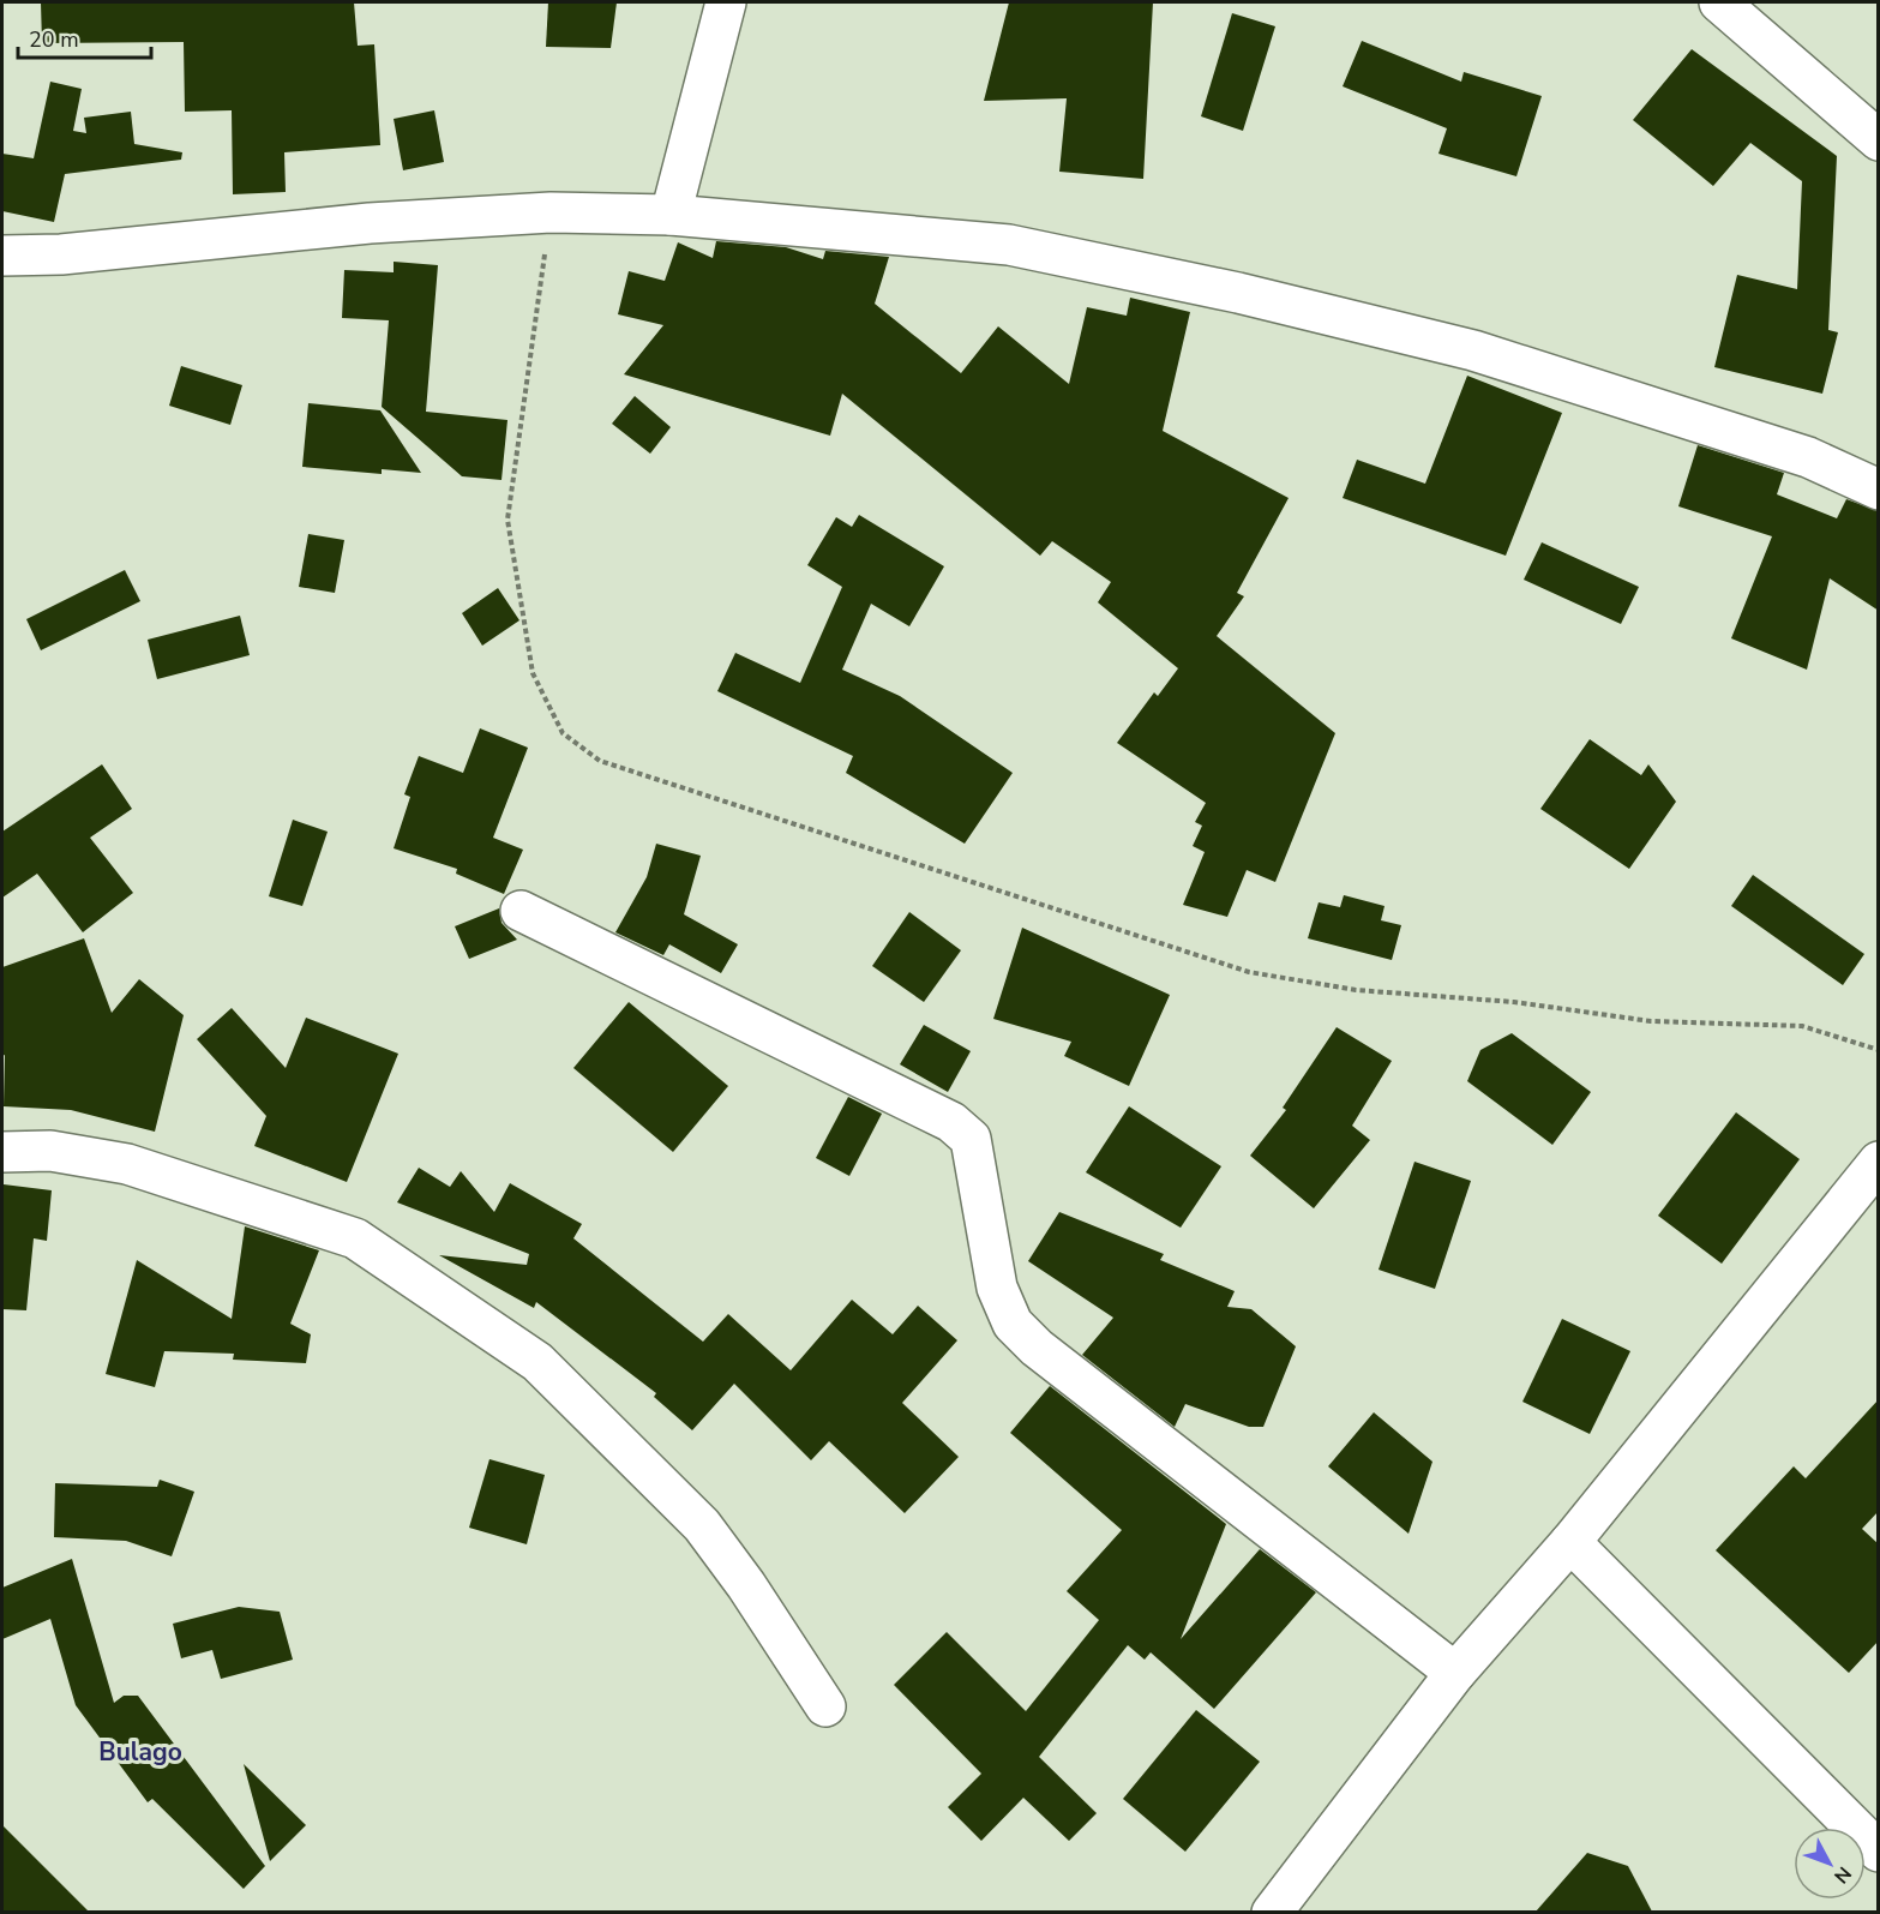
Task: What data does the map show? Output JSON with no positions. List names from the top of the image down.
{
  "districts": ["Bulago"],
  "scale_bar": "20 m",
  "north": "bottom right"
}
